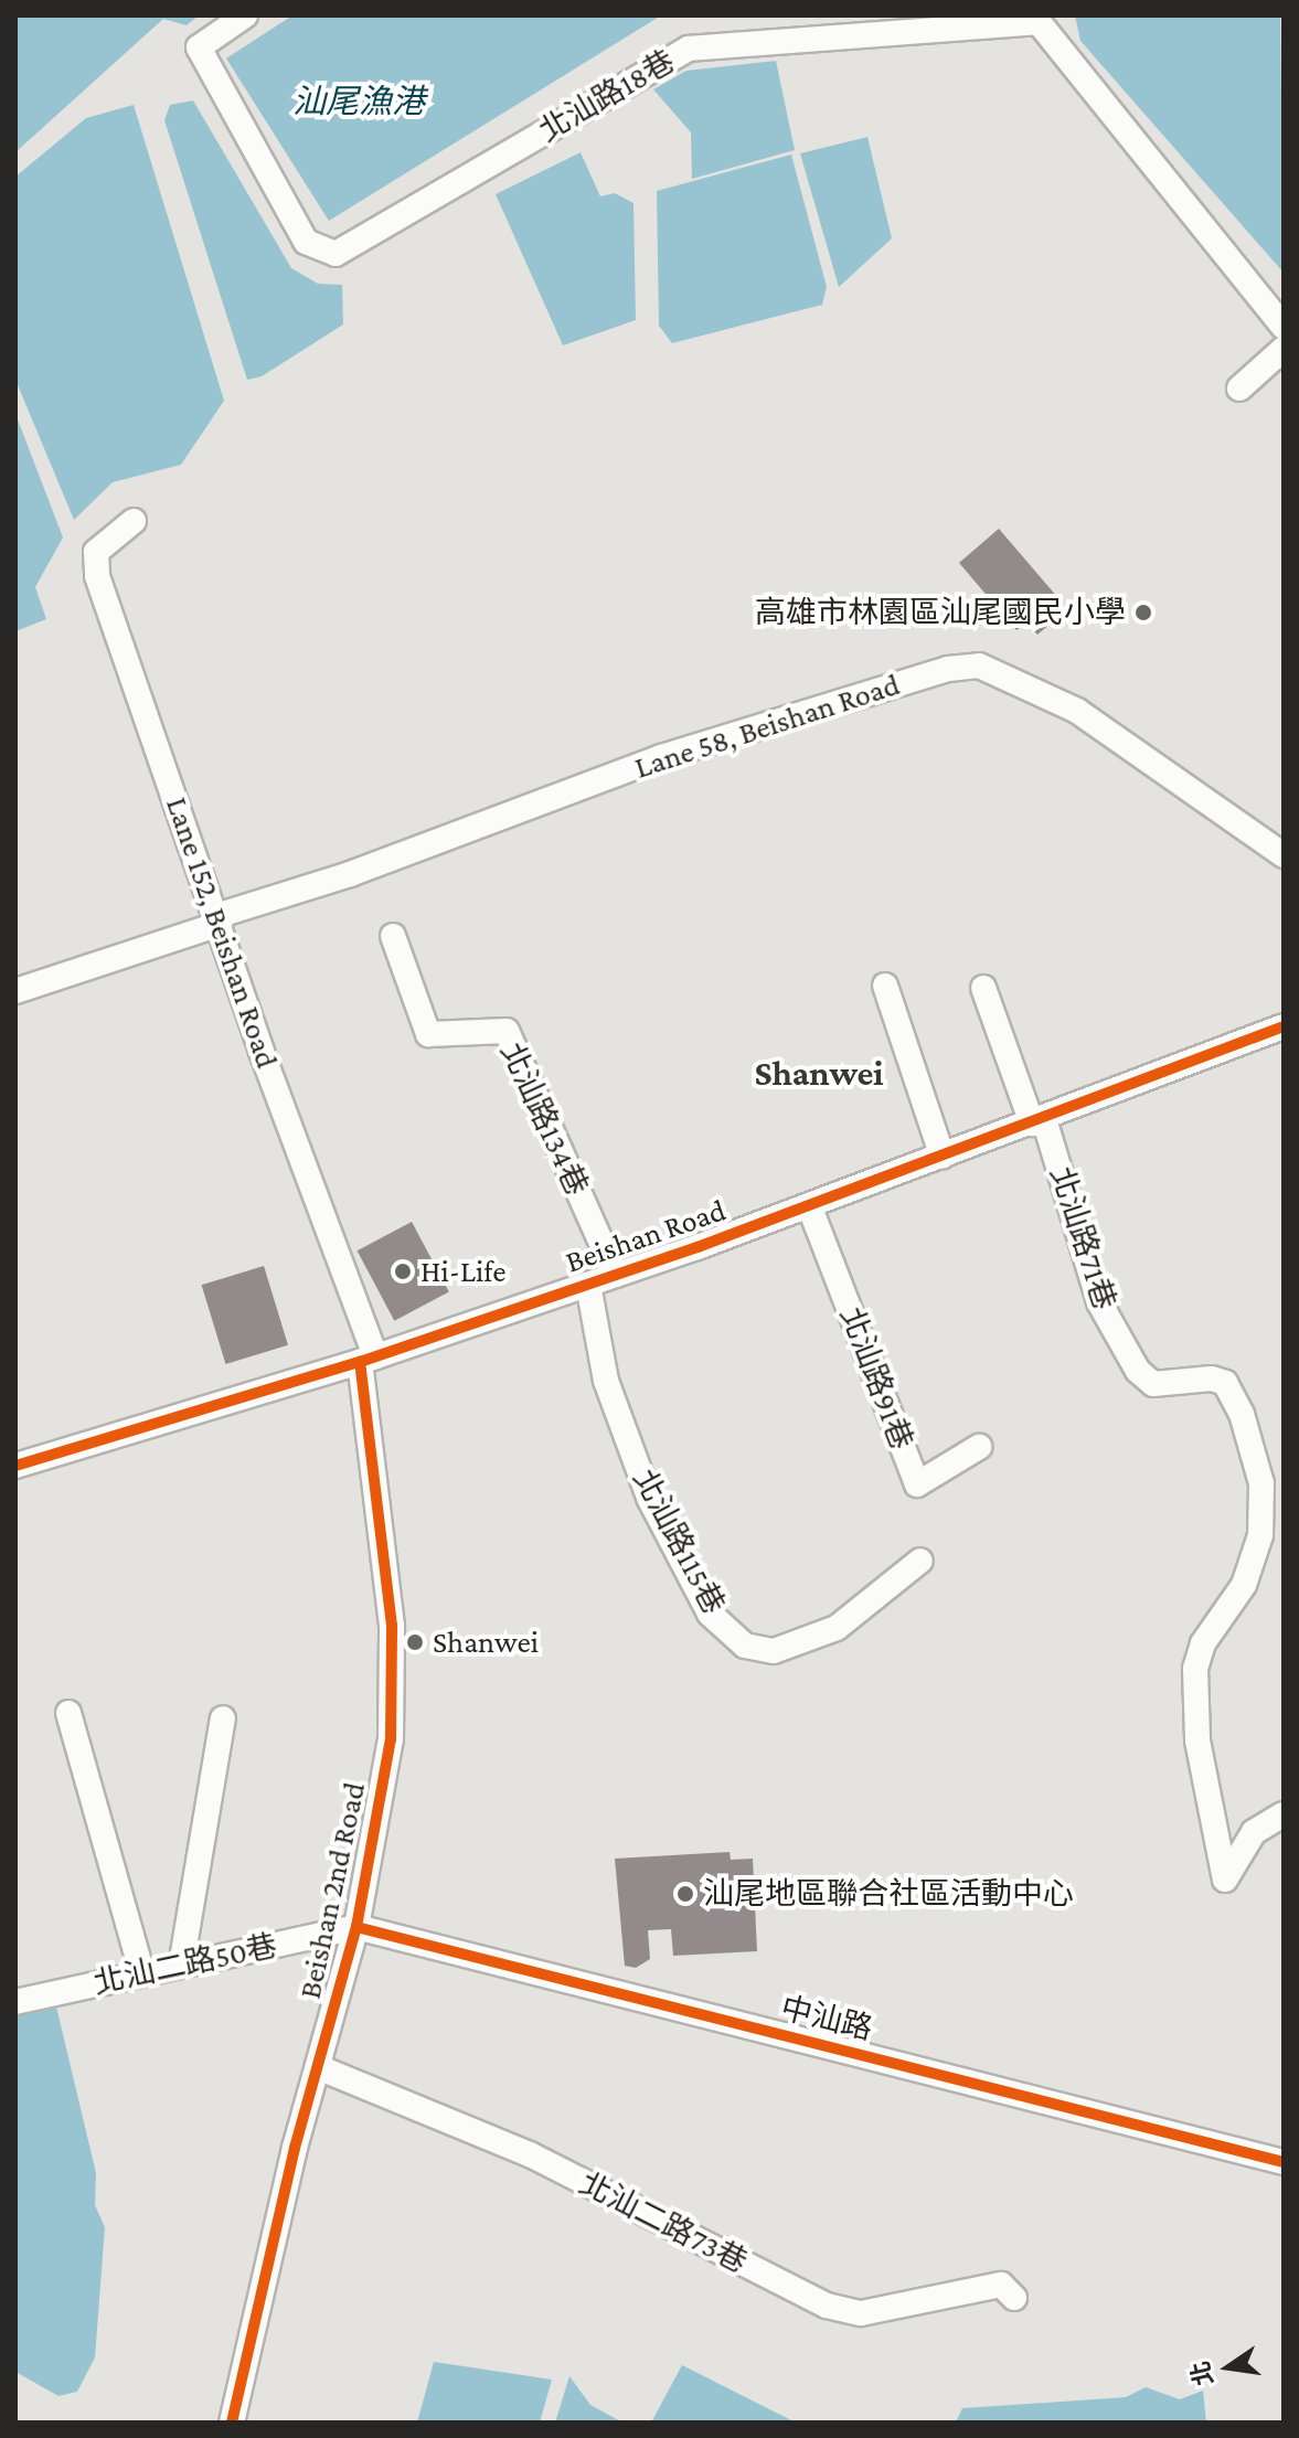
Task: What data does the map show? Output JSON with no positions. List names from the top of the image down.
{
  "streets": {
    "street": [
      "北汕路18巷",
      "Lane 58, Beishan Road",
      "Lane 152, Beishan Road",
      "北汕路134巷",
      "Beishan Road",
      "北汕路71巷",
      "北汕路91巷",
      "北汕路115巷",
      "Beishan 2nd Road",
      "北汕二路50巷",
      "中汕路",
      "北汕二路73巷"
    ]
  },
  "crossings": [
    ["Lane 58, Beishan Road", "Lane 152, Beishan Road"],
    ["Lane 152, Beishan Road", "Beishan Road"],
    ["Lane 152, Beishan Road", "Beishan 2nd Road"],
    ["北汕路134巷", "Beishan Road"],
    ["Beishan Road", "北汕路71巷"],
    ["Beishan Road", "北汕路91巷"],
    ["Beishan Road", "北汕路115巷"],
    ["Beishan Road", "Beishan 2nd Road"],
    ["Beishan 2nd Road", "北汕二路50巷"],
    ["Beishan 2nd Road", "中汕路"],
    ["Beishan 2nd Road", "北汕二路73巷"],
    ["北汕二路50巷", "中汕路"]
  ],
  "districts": ["Shanwei"],
  "water": ["汕尾漁港"],
  "places": [
    "高雄市林園區汕尾國民小學",
    "Hi-Life",
    "Shanwei",
    "汕尾地區聯合社區活動中心"
  ],
  "north": "left"
}
